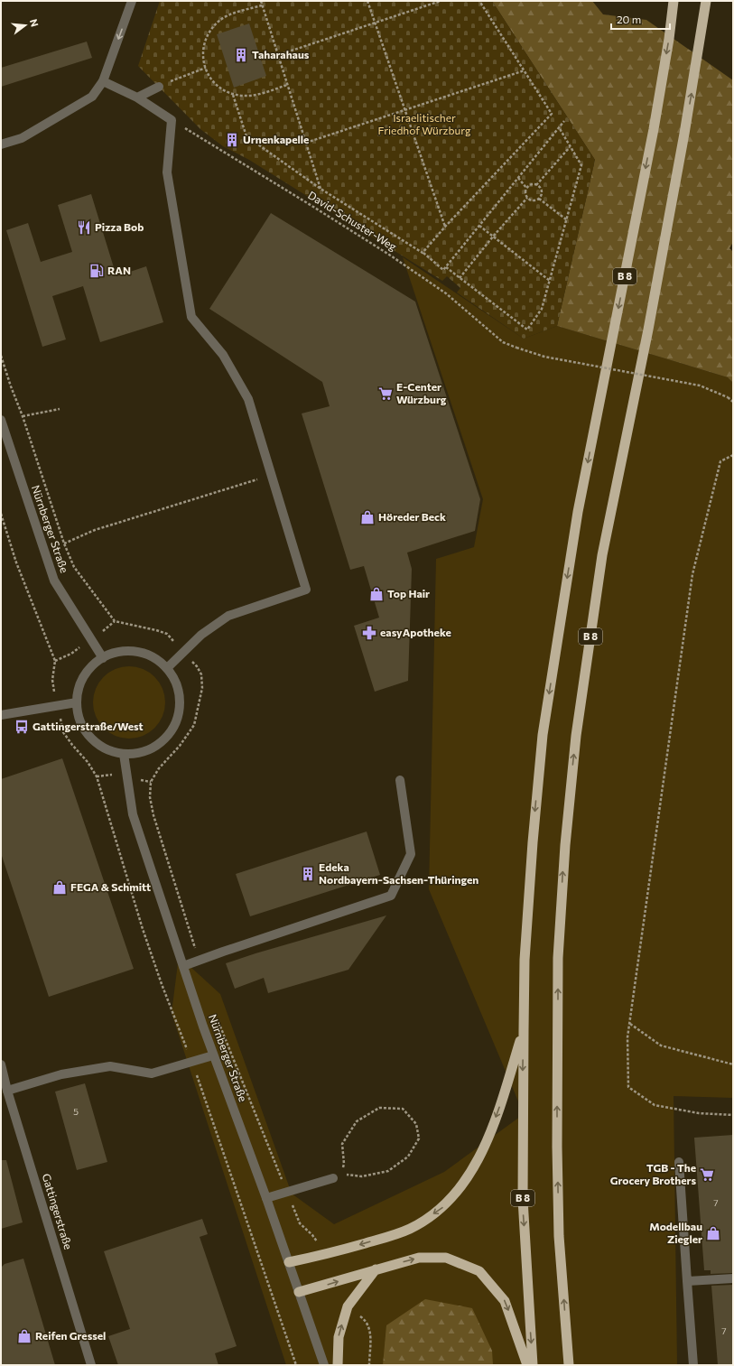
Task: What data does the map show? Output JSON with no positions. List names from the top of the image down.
{
  "streets": {
    "highway": ["B 8"],
    "street": ["Nürnberger Straße", "Gattingerstraße"],
    "path": ["David-Schuster-Weg"]
  },
  "parks": ["Israelitischer Friedhof Würzburg"],
  "places": {
    "building": ["Taharahaus", "Urnenkapelle", "Edeka Nordbayern-Sachsen-Thüringen"],
    "restaurant": ["Pizza Bob"],
    "fuel station": ["RAN"],
    "supermarket": ["E-Center Würzburg", "TGB - The Grocery Brothers"],
    "shop": [
      "Höreder Beck",
      "Top Hair",
      "FEGA & Schmitt",
      "Modellbau Ziegler",
      "Reifen Gressel"
    ],
    "pharmacy": ["easyApotheke"],
    "bus stop": ["Gattingerstraße/West"]
  },
  "house_numbers": ["5", "7", "7"],
  "scale_bar": "20 m",
  "north": "right"
}
